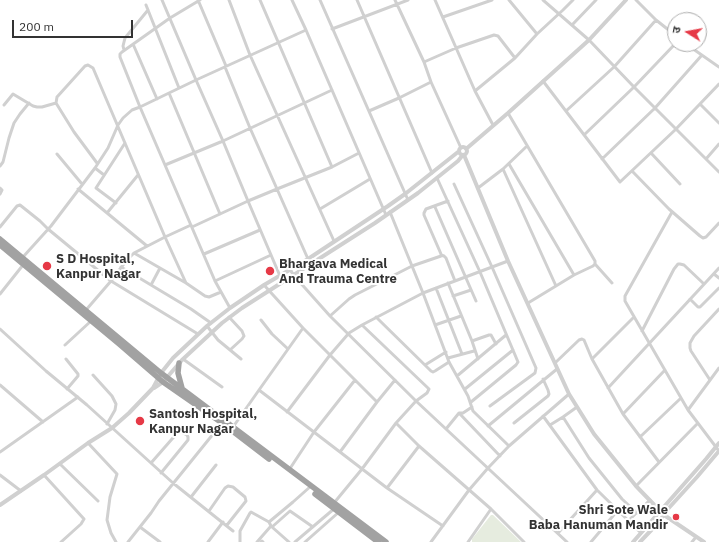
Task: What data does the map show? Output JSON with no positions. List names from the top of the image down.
{
  "places": [
    "S D Hospital, Kanpur Nagar",
    "Bhargava Medical And Trauma Centre",
    "Santosh Hospital, Kanpur Nagar",
    "Shri Sote Wale Baba Hanuman Mandir"
  ],
  "scale_bar": "200 m",
  "north": "left"
}
